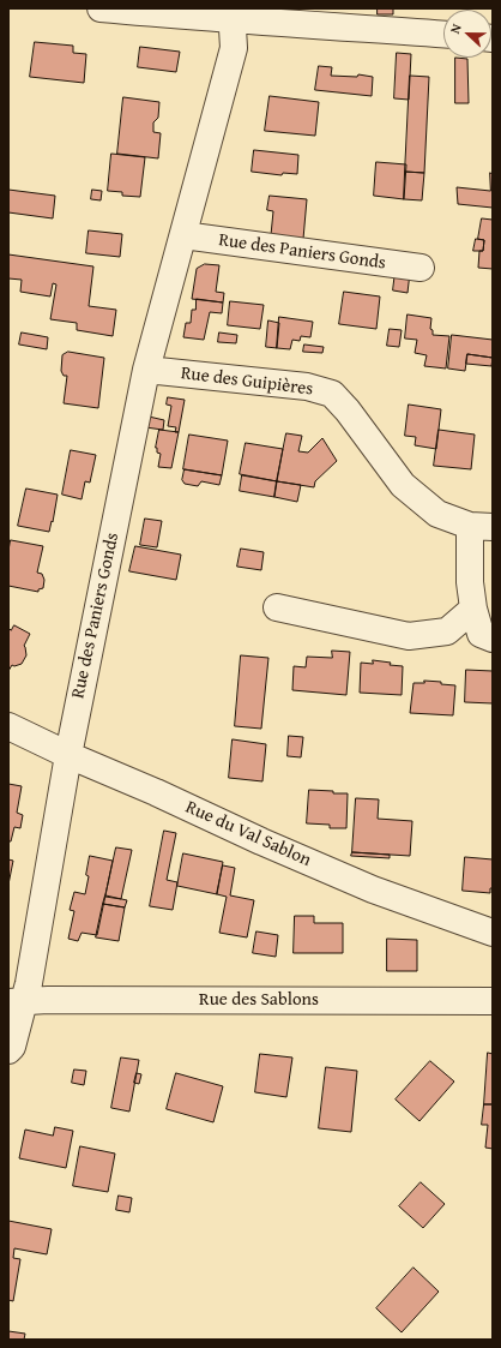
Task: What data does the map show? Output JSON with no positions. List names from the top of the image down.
{
  "streets": {
    "street": [
      "Rue des Paniers Gonds",
      "Rue des Guipières",
      "Rue du Val Sablon",
      "Rue des Sablons"
    ]
  },
  "crossings": [
    ["Rue des Paniers Gonds", "Rue des Guipières"],
    ["Rue des Paniers Gonds", "Rue du Val Sablon"],
    ["Rue des Paniers Gonds", "Rue des Sablons"]
  ],
  "north": "left"
}
